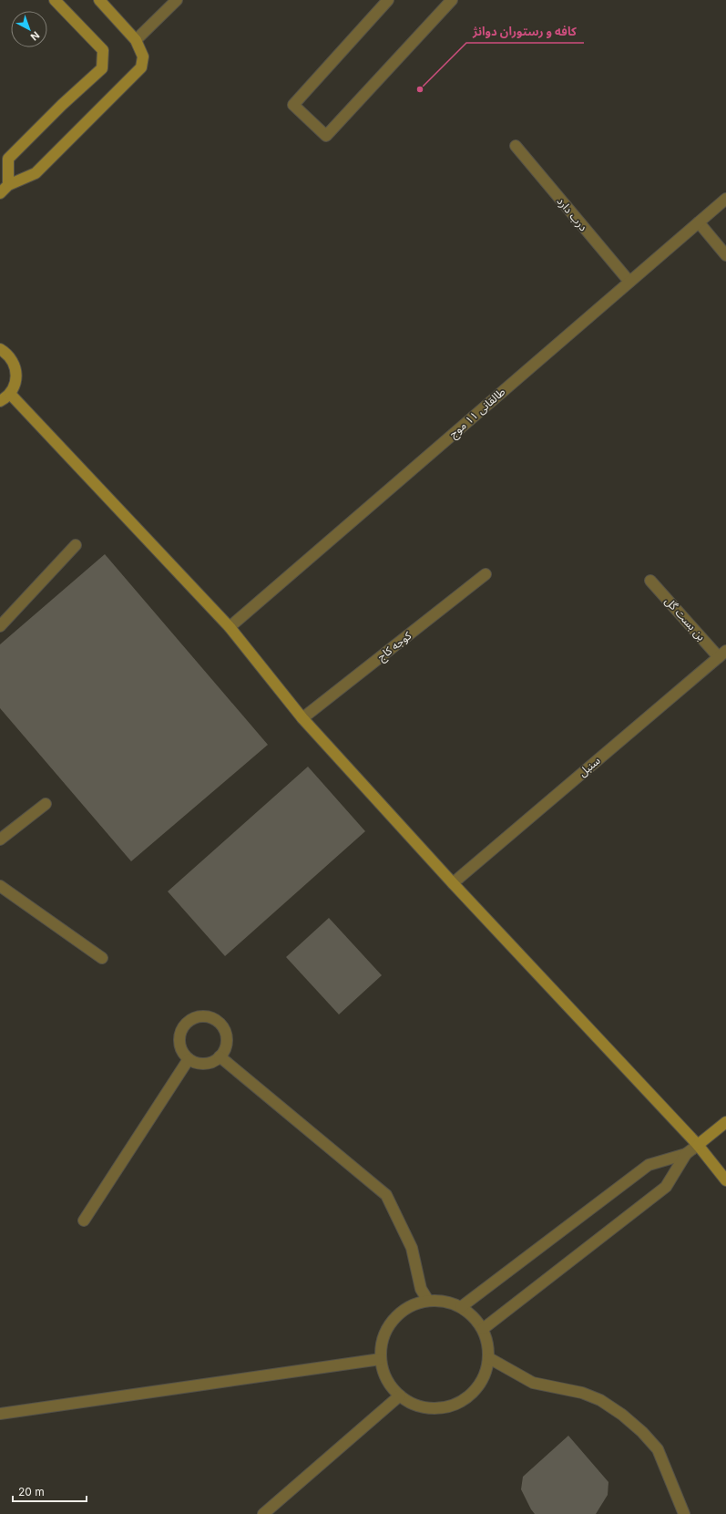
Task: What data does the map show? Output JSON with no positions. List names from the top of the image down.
{
  "streets": {
    "street": [
      "درب دارد",
      "طالقانی ۱۱ موج",
      "بن بست گل",
      "کوجه کاج",
      "سنبل"
    ]
  },
  "crossings": [
    ["درب دارد", "طالقانی ۱۱ موج"],
    ["بن بست گل", "سنبل"]
  ],
  "places": ["کافه و رستوران دوانژ"],
  "scale_bar": "20 m",
  "north": "bottom right"
}
